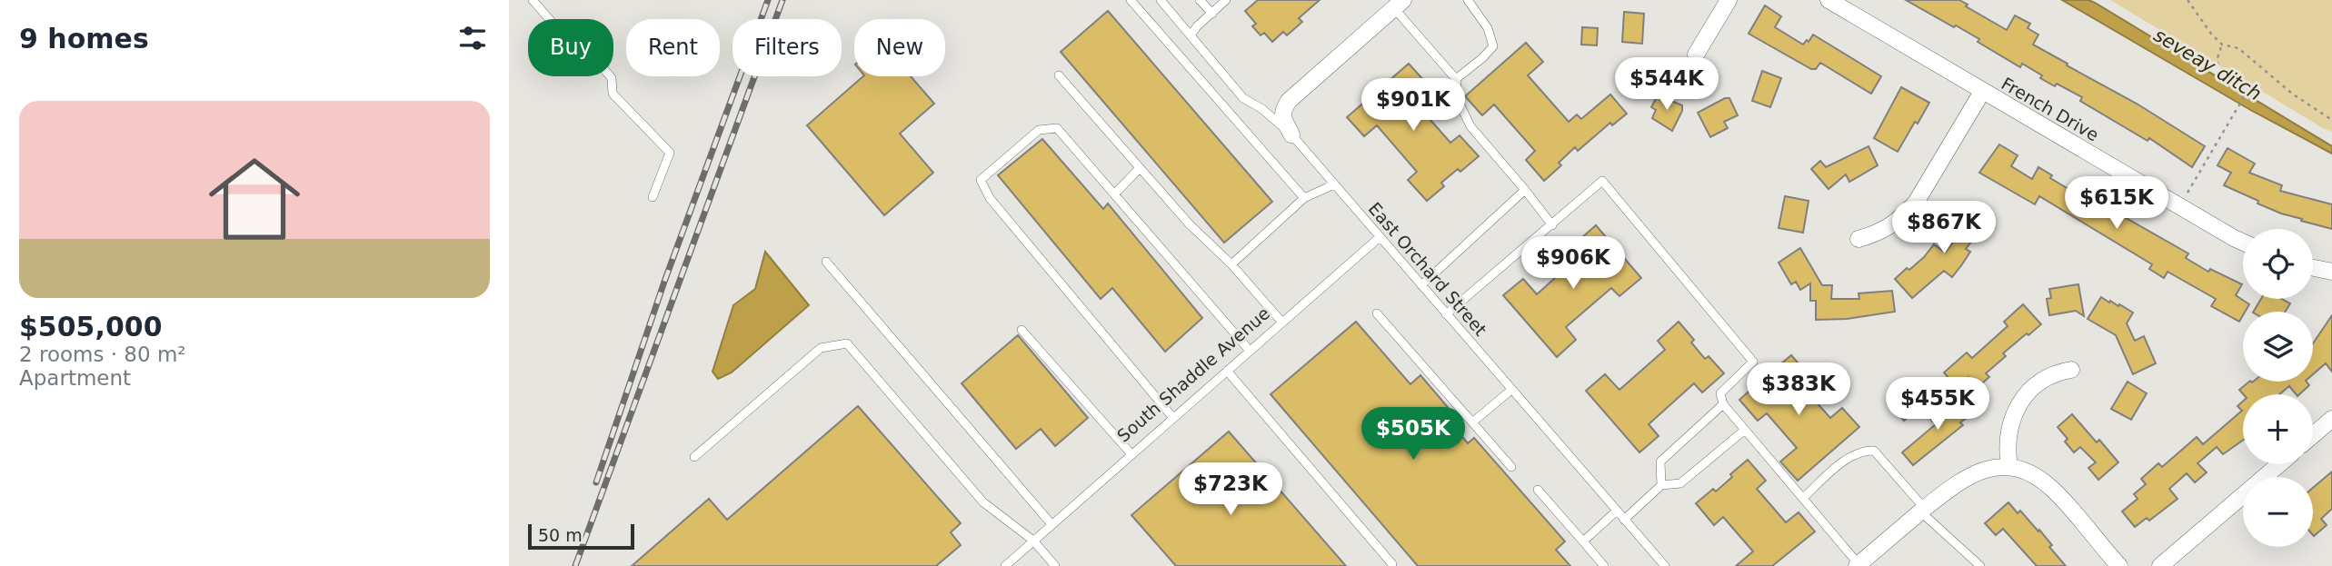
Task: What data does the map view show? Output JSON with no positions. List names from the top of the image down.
{
  "streets": {
    "street": ["French Drive"],
    "lane": ["East Orchard Street", "South Shaddle Avenue"]
  },
  "crossings": [
    ["East Orchard Street", "South Shaddle Avenue"]
  ],
  "water": ["seveay ditch"],
  "scale_bar": "50 m",
  "page": {
    "heading": "9 homes",
    "chip": [
      "Buy",
      "Rent",
      "Filters",
      "New"
    ],
    "price": [
      "$544K",
      "$901K",
      "$615K",
      "$867K",
      "$906K",
      "$383K",
      "$455K",
      "$505K",
      "$723K"
    ],
    "list": [
      {
        "name": "$505,000",
        "note": "2 rooms · 80 m² · Apartment"
      }
    ],
    "map_buttons": ["+", "−"],
    "scale": "50 m"
  }
}
